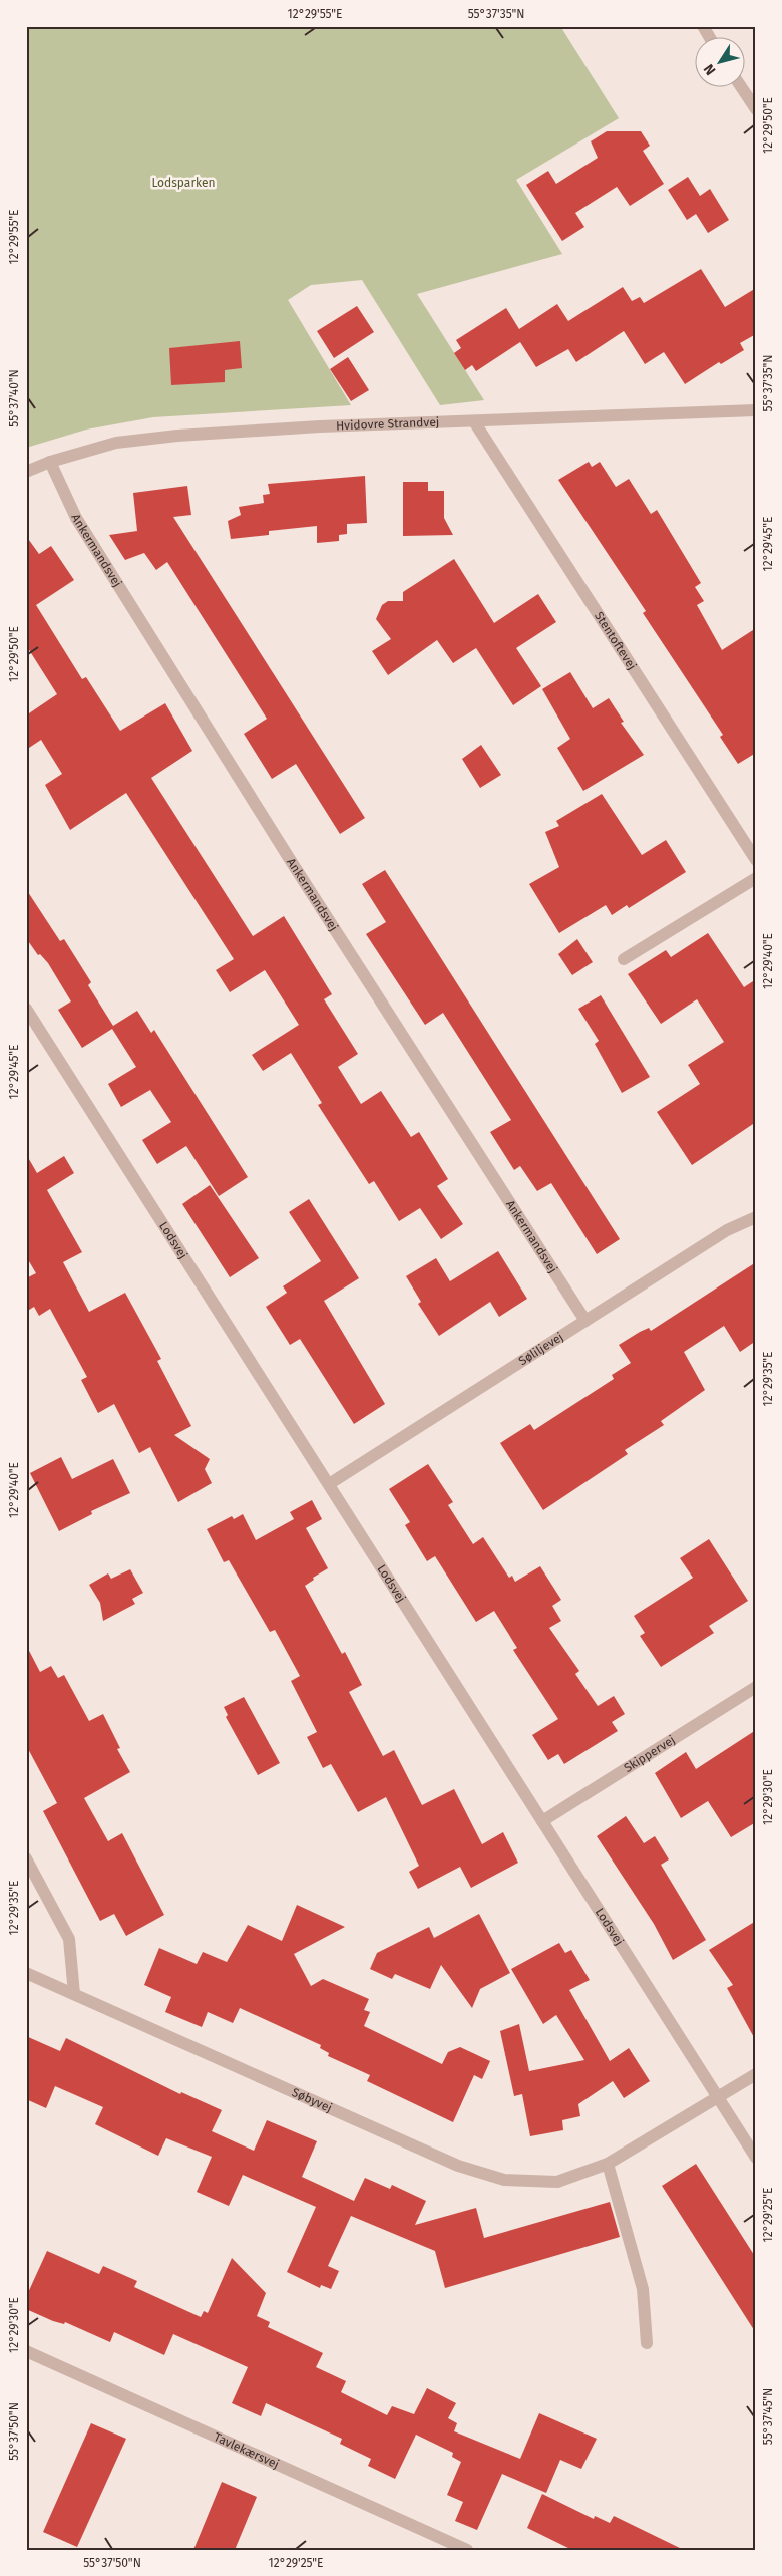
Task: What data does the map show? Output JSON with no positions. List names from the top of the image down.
{
  "streets": {
    "street": [
      "Hvidovre Strandvej",
      "Ankermandsvej",
      "Stentoftevej",
      "Lodsvej",
      "Søliljevej",
      "Skippervej",
      "Søbyvej",
      "Tavlekærsvej"
    ]
  },
  "crossings": [
    ["Hvidovre Strandvej", "Ankermandsvej"],
    ["Hvidovre Strandvej", "Stentoftevej"],
    ["Ankermandsvej", "Søliljevej"],
    ["Lodsvej", "Søliljevej"],
    ["Lodsvej", "Skippervej"],
    ["Lodsvej", "Søbyvej"]
  ],
  "parks": ["Lodsparken"],
  "north": "bottom left",
  "coordinates": [
    "12°29'55\"E",
    "55°37'35\"N",
    "12°29'50\"E",
    "55°37'40\"N",
    "12°29'45\"E",
    "12°29'40\"E",
    "12°29'35\"E",
    "12°29'30\"E",
    "12°29'25\"E",
    "55°37'45\"N",
    "55°37'50\"N"
  ]
}
